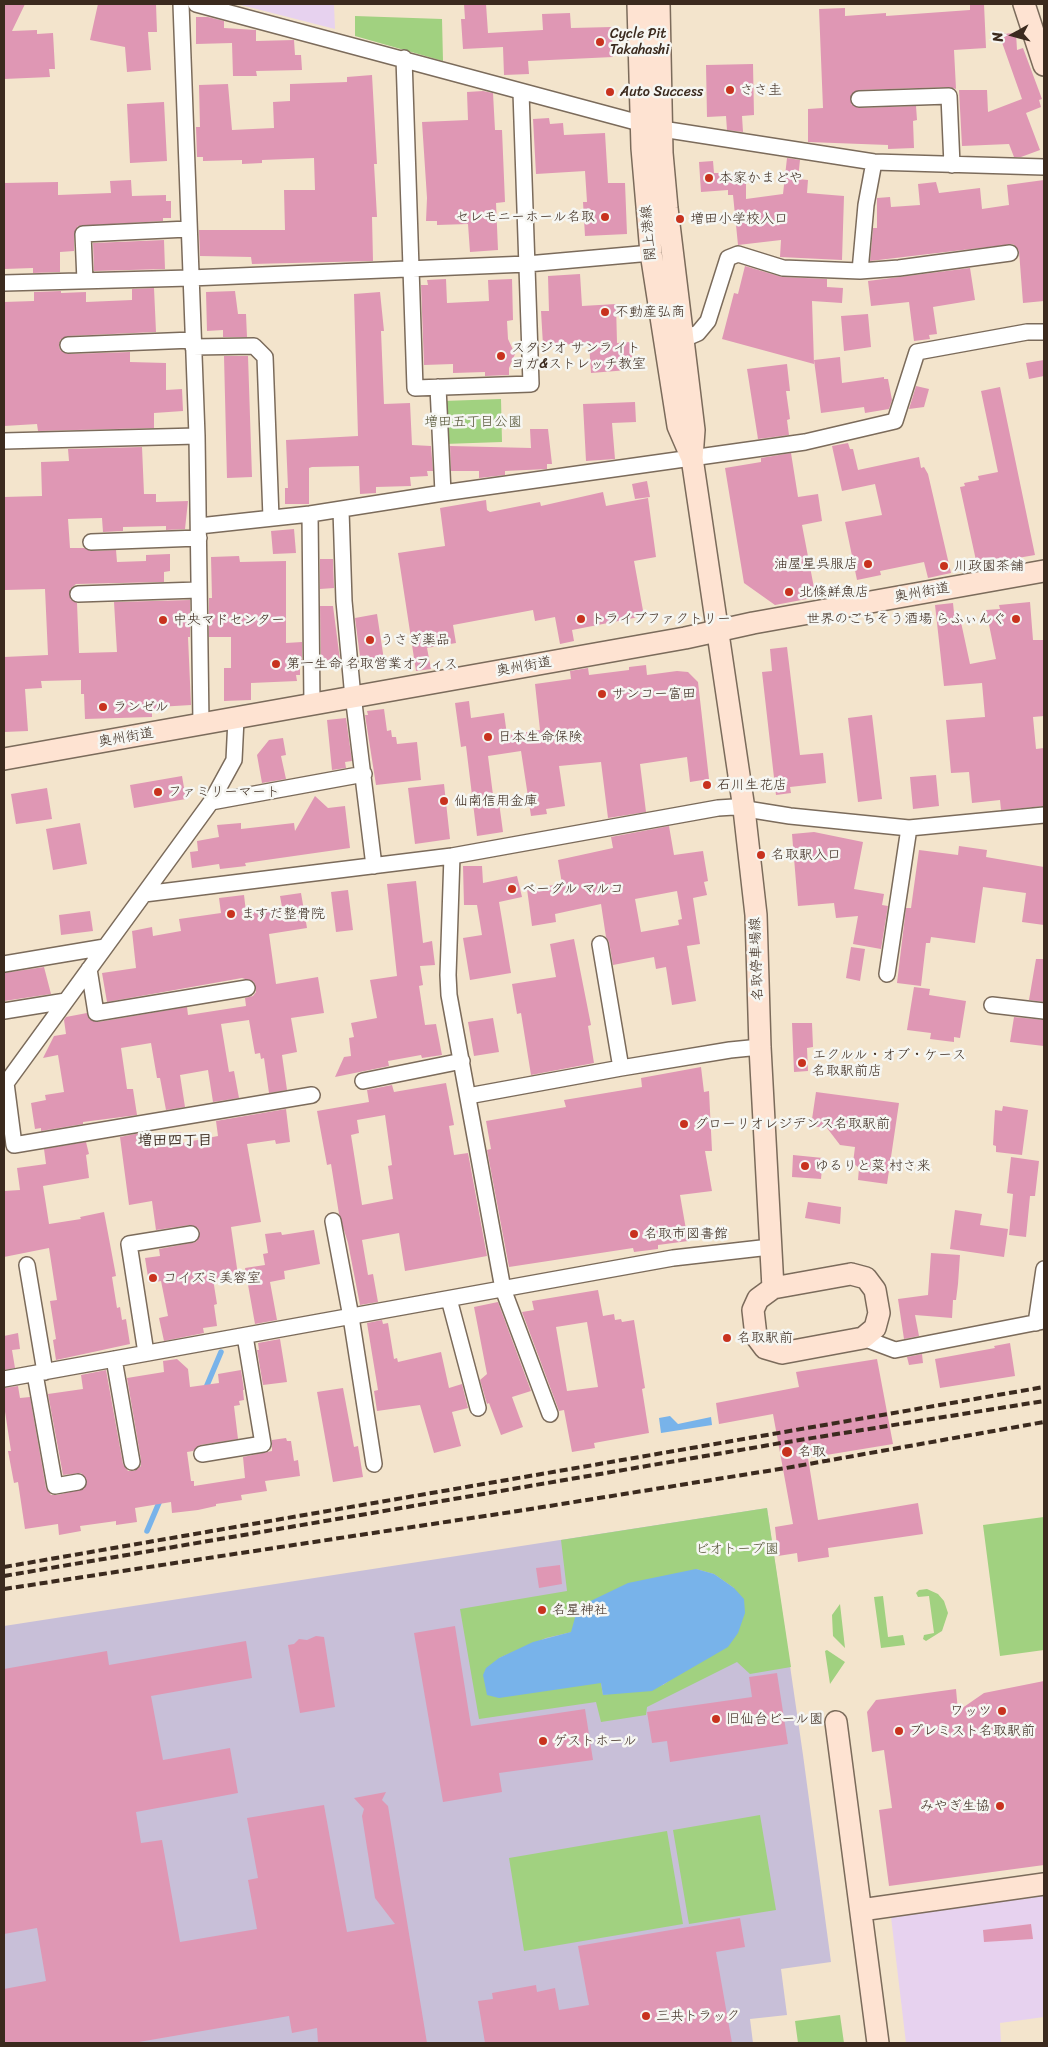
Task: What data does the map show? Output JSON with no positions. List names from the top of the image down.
{
  "streets": {
    "main road": ["閖上港線", "奥州街道", "名取停車場線"]
  },
  "crossings": [
    ["閖上港線", "奥州街道"],
    ["閖上港線", "名取停車場線"],
    ["奥州街道", "名取停車場線"]
  ],
  "districts": ["増田四丁目"],
  "parks": ["増田五丁目公園", "ビオトープ園"],
  "places": [
    "Cycle Pit Takahashi",
    "ささ圭",
    "Auto Success",
    "本家かまどや",
    "セレモニーホール名取",
    "増田小学校入口",
    "不動産弘商",
    "スタジオ サンライト ヨガ&ストレッチ教室",
    "油屋星呉服店",
    "川政園茶舗",
    "北條鮮魚店",
    "トライブファクトリー",
    "世界のごちそう酒場 らふぃんぐ",
    "中央マドセンター",
    "うさぎ薬品",
    "第一生命 名取営業オフィス",
    "サンコー富田",
    "ランゼル",
    "日本生命保険",
    "石川生花店",
    "ファミリーマート",
    "仙南信用金庫",
    "名取駅入口",
    "ベーグル マルコ",
    "ますだ整骨院",
    "エクルル・オブ・ケース 名取駅前店",
    "グローリオレジデンス名取駅前",
    "ゆるりと菜 村さ来",
    "名取市図書館",
    "コイズミ美容室",
    "名取駅前",
    "名取",
    "名星神社",
    "ワッツ",
    "旧仙台ビール園",
    "プレミスト名取駅前",
    "ゲストホール",
    "みやぎ生協",
    "三共トラック"
  ],
  "north": "left"
}
